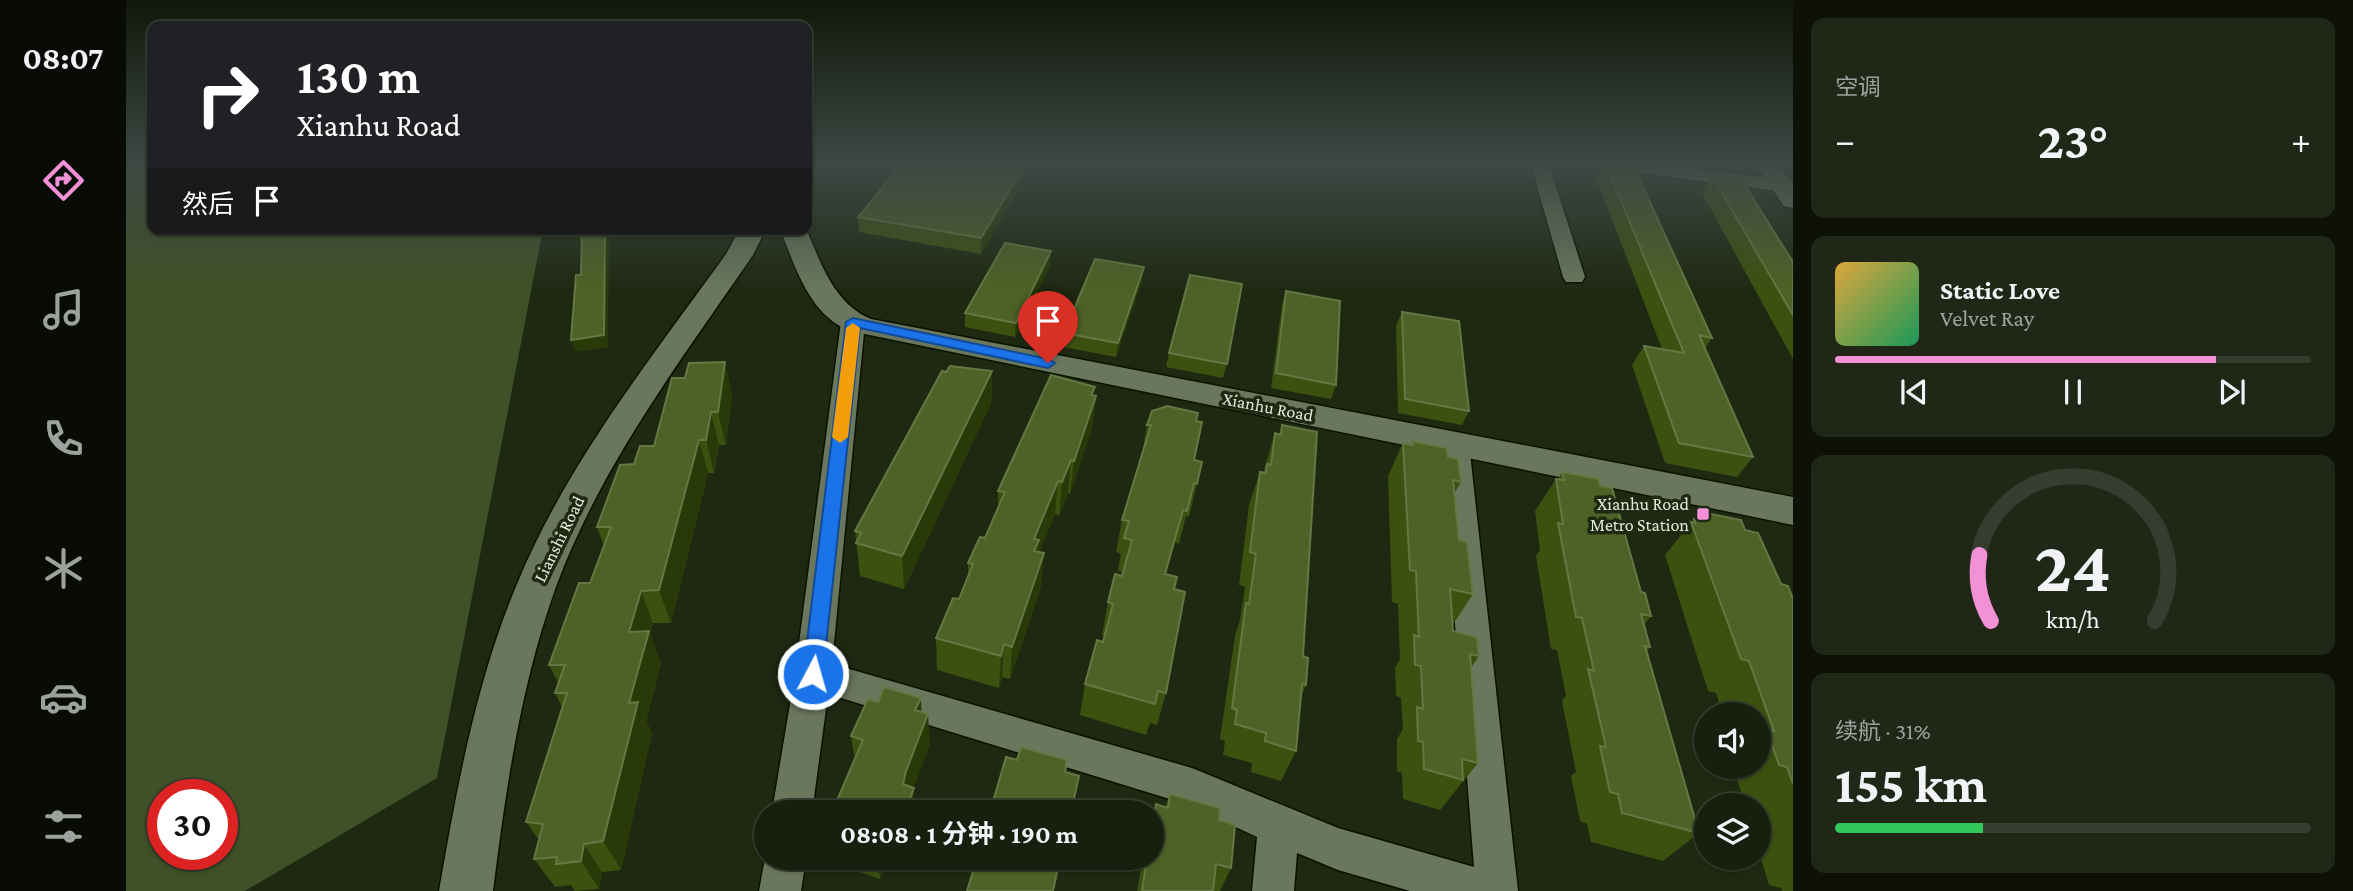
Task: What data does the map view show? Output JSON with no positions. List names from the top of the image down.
{
  "streets": {
    "street": ["Xianhu Road", "Lianshi Road"]
  },
  "places": {
    "transit": ["Xianhu Road Metro Station"]
  },
  "page": {
    "tabs": "08:07",
    "tile": [
      "空调",
      ["续航 · 31%", "155 km"]
    ],
    "turn": ["130 m", "Xianhu Road"],
    "heat": ["−", "23°", "+"],
    "then": "然后",
    "song": ["Static Love", "Velvet Ray"],
    "limit": "30",
    "trip": "08:08 · 1 分钟 · 190 m",
    "gauge": ["24", "km/h"]
  }
}
